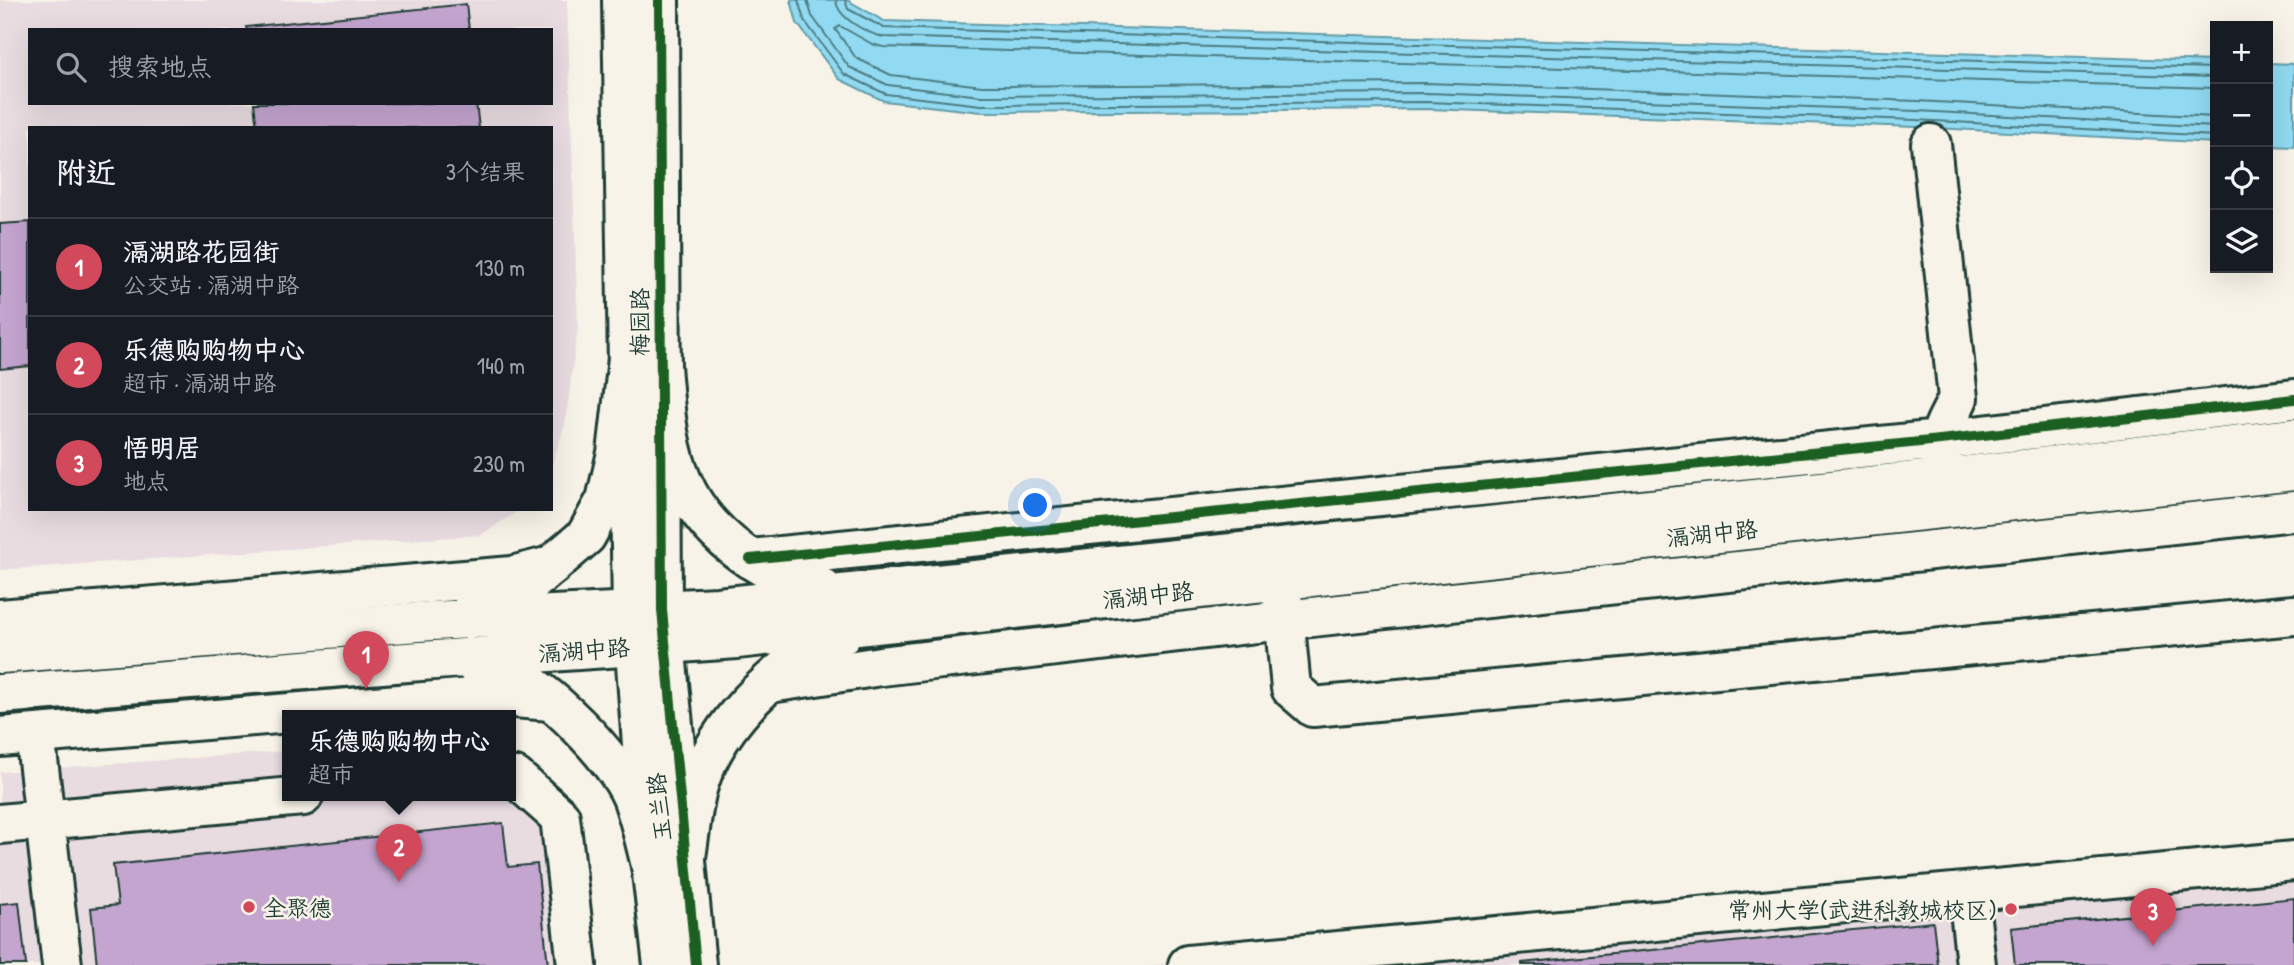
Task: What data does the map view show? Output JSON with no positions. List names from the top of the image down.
{
  "streets": {
    "main road": ["梅园路", "滆湖中路", "玉兰路"]
  },
  "crossings": [
    ["梅园路", "滆湖中路"],
    ["梅园路", "玉兰路"],
    ["滆湖中路", "玉兰路"]
  ],
  "places": ["全聚德", "常州大学(武进科教城校区)"],
  "page": {
    "map_buttons": ["+", "−"],
    "search": "搜索地点",
    "heading": ["附近", "3个结果"],
    "list": [
      {
        "mark": "1",
        "name": "滆湖路花园街",
        "note": "公交站 · 滆湖中路",
        "value": "130 m"
      },
      {
        "mark": "2",
        "name": "乐德购购物中心",
        "note": "超市 · 滆湖中路",
        "value": "140 m"
      },
      {
        "mark": "3",
        "name": "悟明居",
        "note": "地点",
        "value": "230 m"
      }
    ],
    "pins": ["1", "2", "3"],
    "popup": ["乐德购购物中心", "超市"]
  }
}
